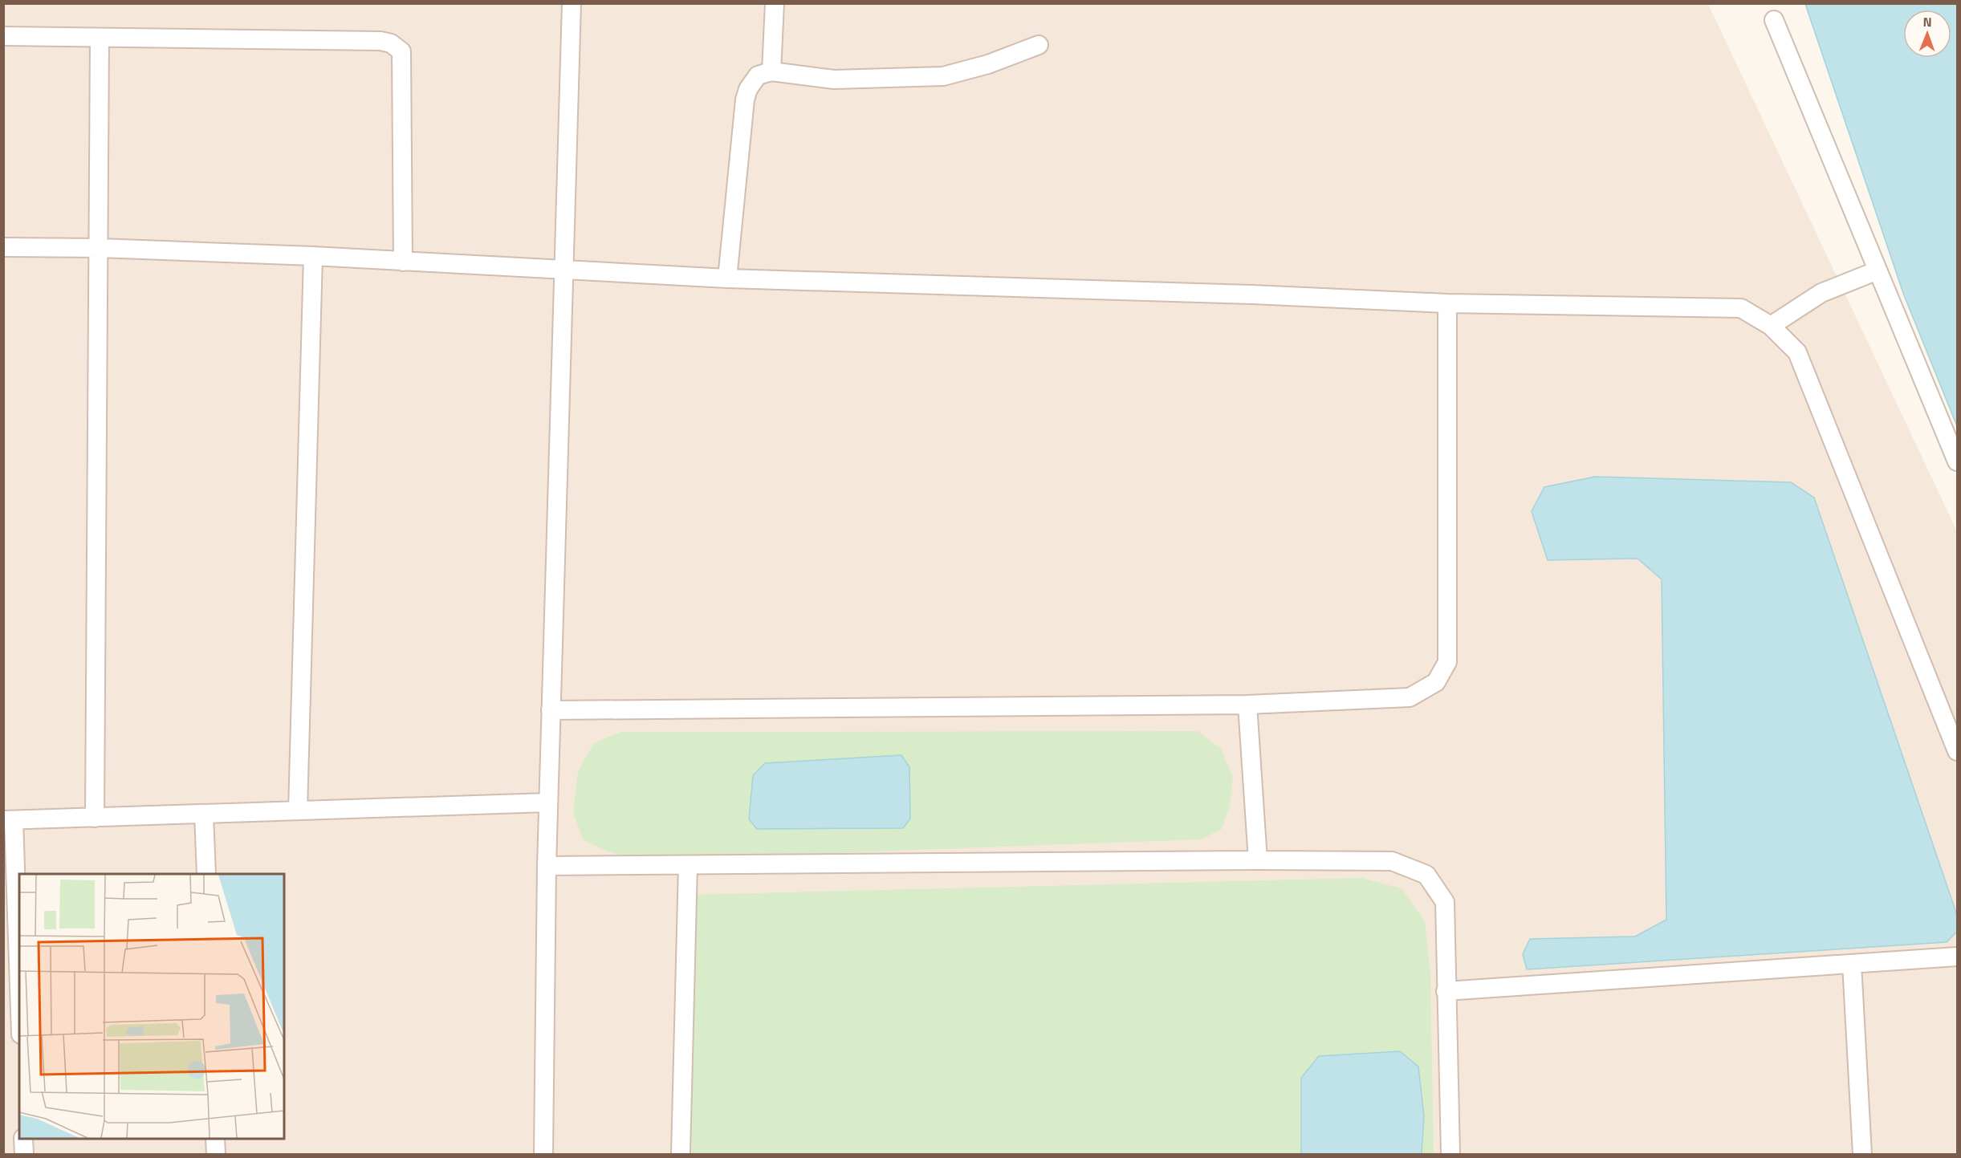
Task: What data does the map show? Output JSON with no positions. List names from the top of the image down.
{
  "north": "top"
}
